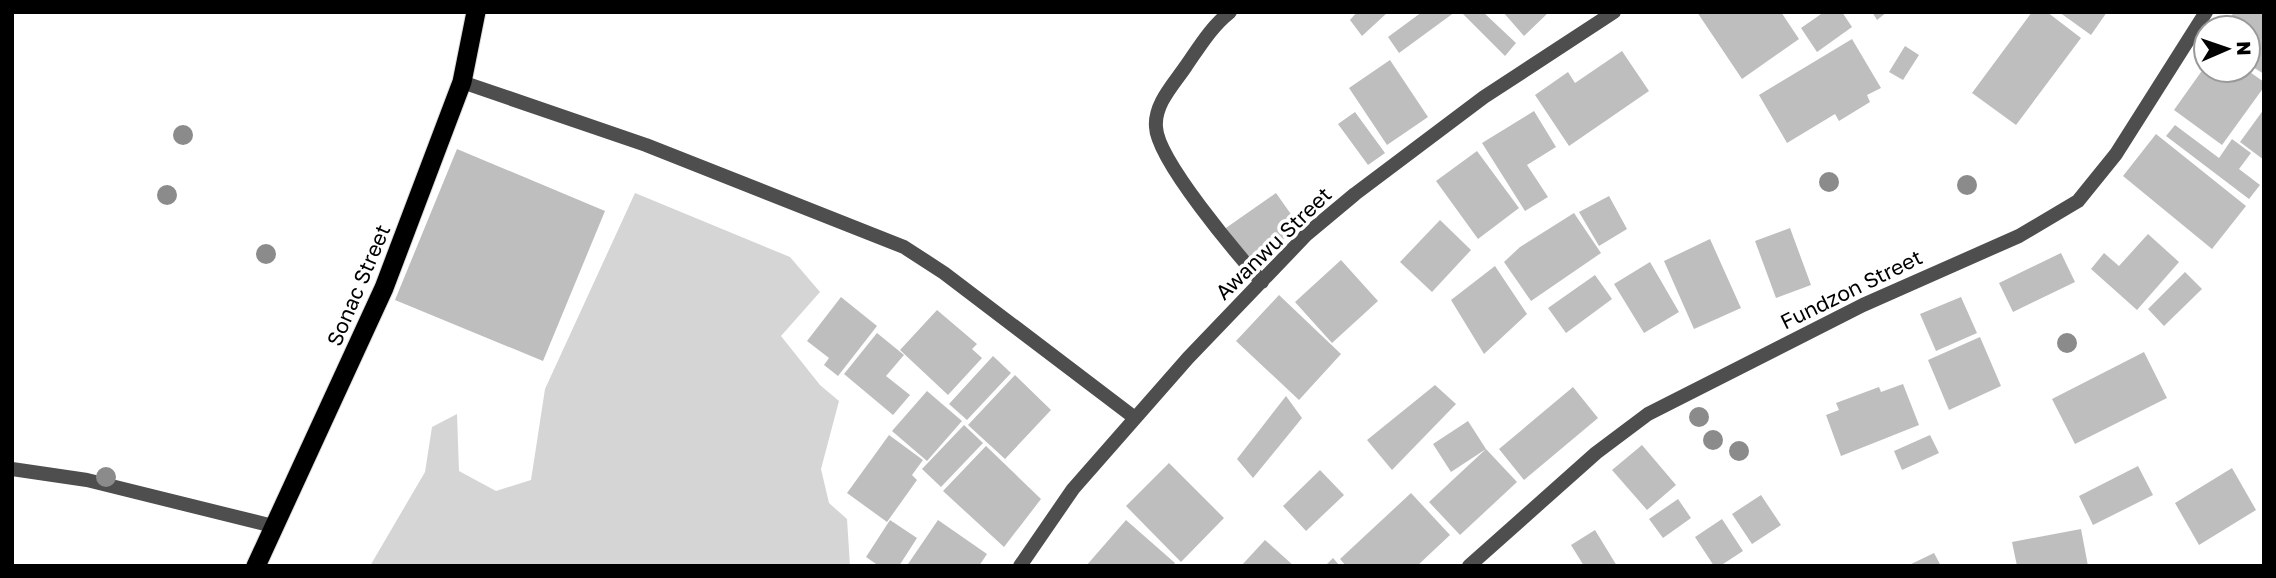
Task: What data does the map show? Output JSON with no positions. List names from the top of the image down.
{
  "streets": {
    "highway": ["Sonac Street"],
    "street": ["Awanwu Street", "Fundzon Street"]
  },
  "north": "right"
}
